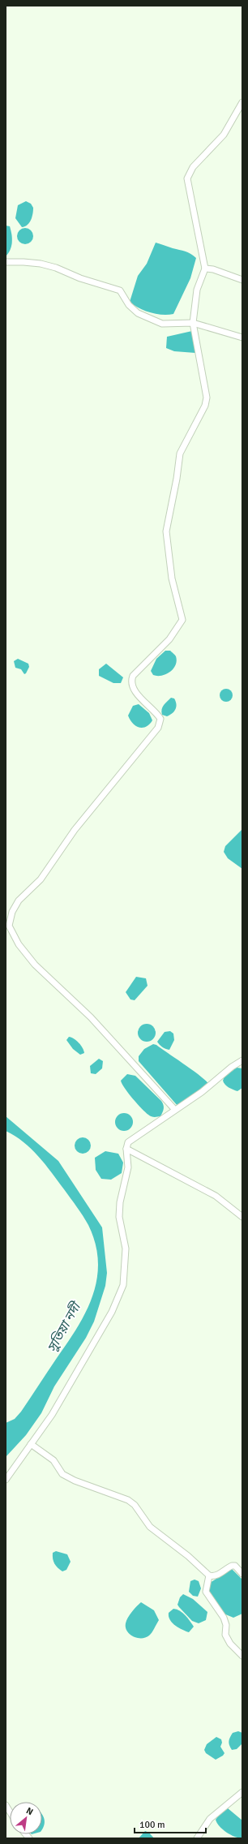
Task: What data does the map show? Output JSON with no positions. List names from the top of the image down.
{
  "water": ["সুতিয়া নদী"],
  "scale_bar": "100 m",
  "north": "top right"
}
